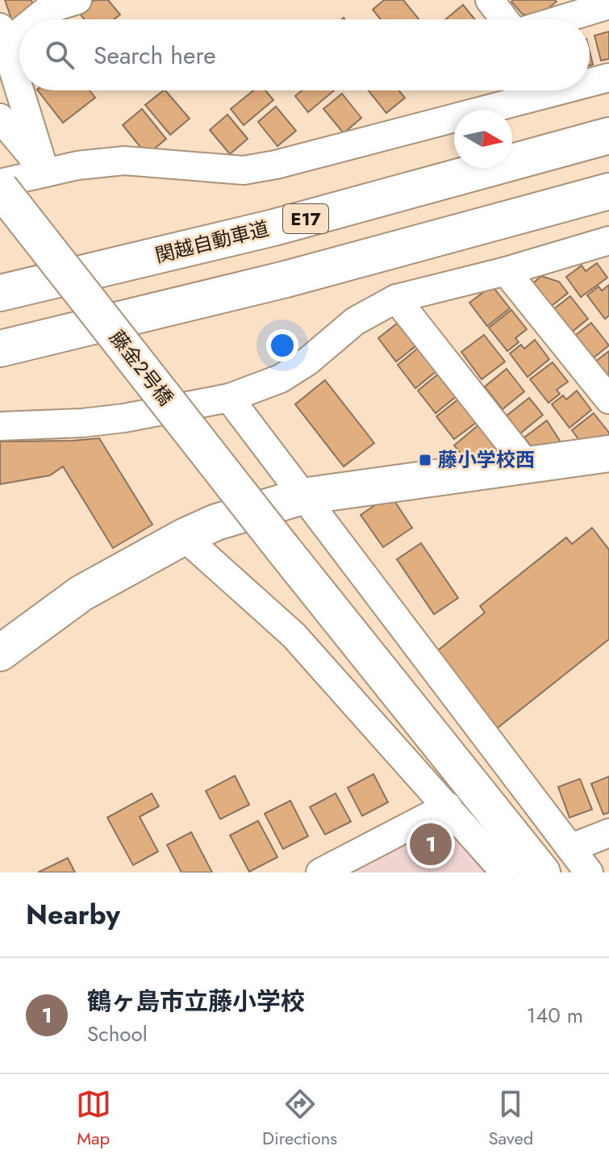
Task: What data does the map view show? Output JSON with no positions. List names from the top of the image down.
{
  "streets": {
    "main road": ["E17", "関越自動車道", "藤金2号橋"]
  },
  "places": {
    "transit": ["藤小学校西"]
  },
  "north": "right",
  "page": {
    "search": "Search here",
    "pins": "1",
    "heading": "Nearby",
    "list": [
      {
        "mark": "1",
        "name": "鶴ヶ島市立藤小学校",
        "note": "School",
        "value": "140 m"
      }
    ],
    "nav": ["Map", "Directions", "Saved"]
  }
}
